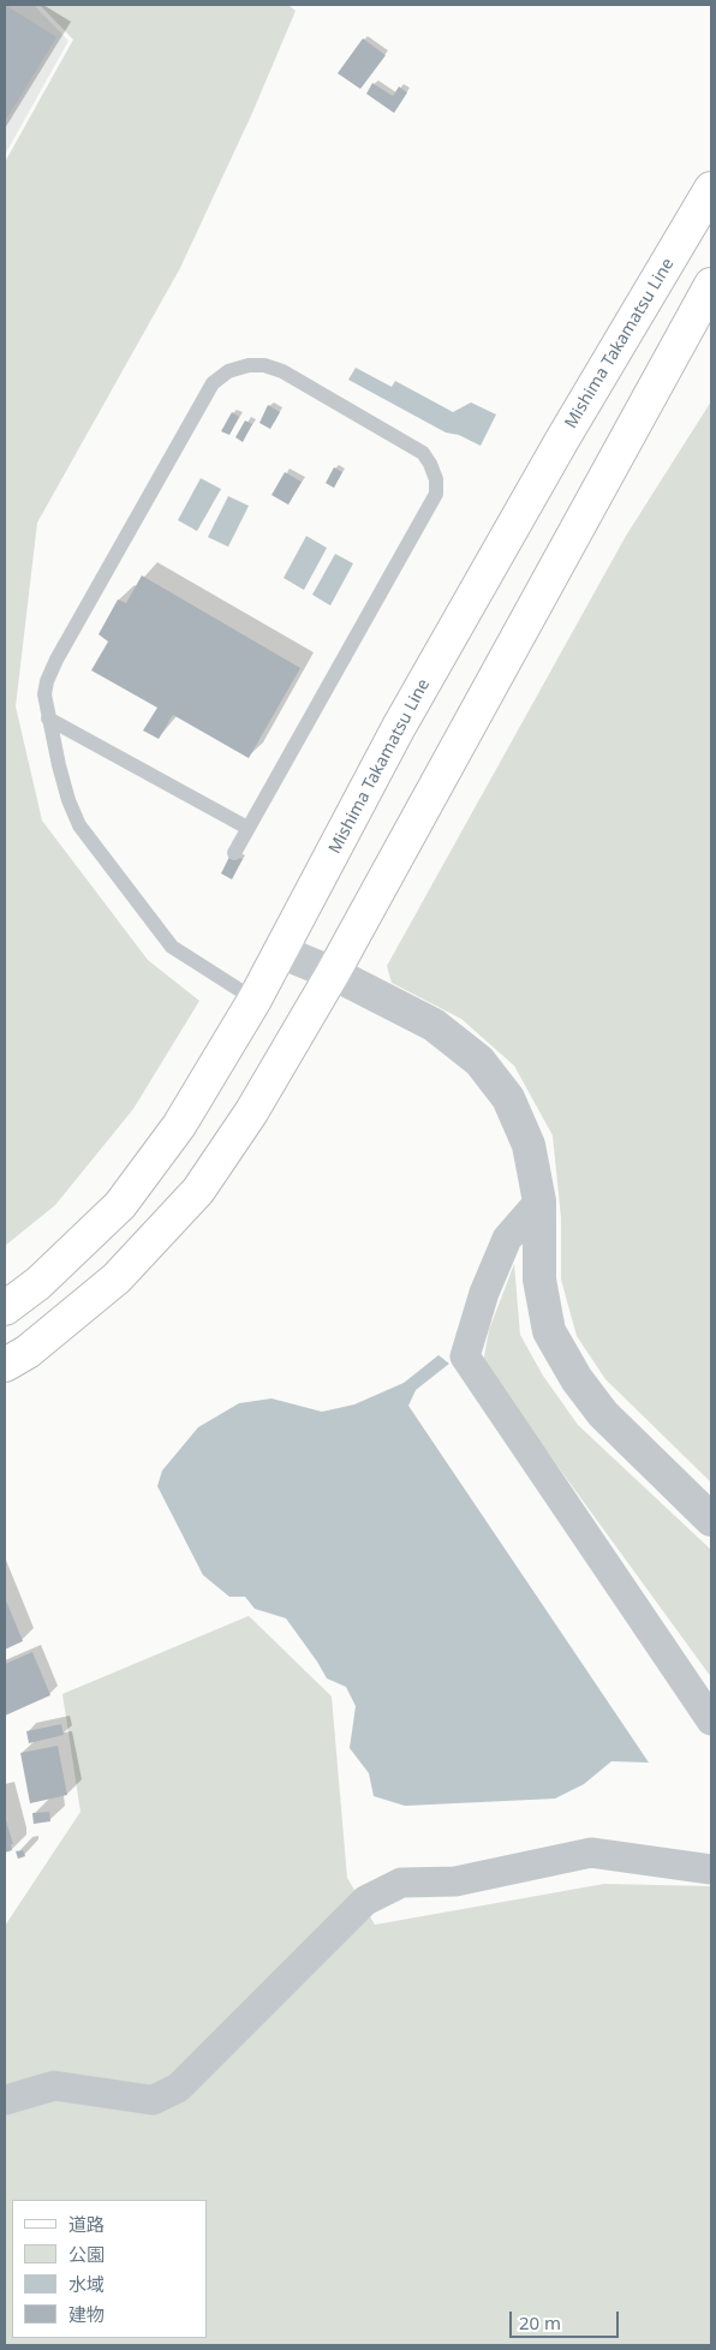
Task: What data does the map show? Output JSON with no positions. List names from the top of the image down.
{
  "streets": {
    "main road": ["Mishima Takamatsu Line"]
  },
  "legend": [
    "道路",
    "公園",
    "水域",
    "建物"
  ],
  "scale_bar": "20 m"
}
